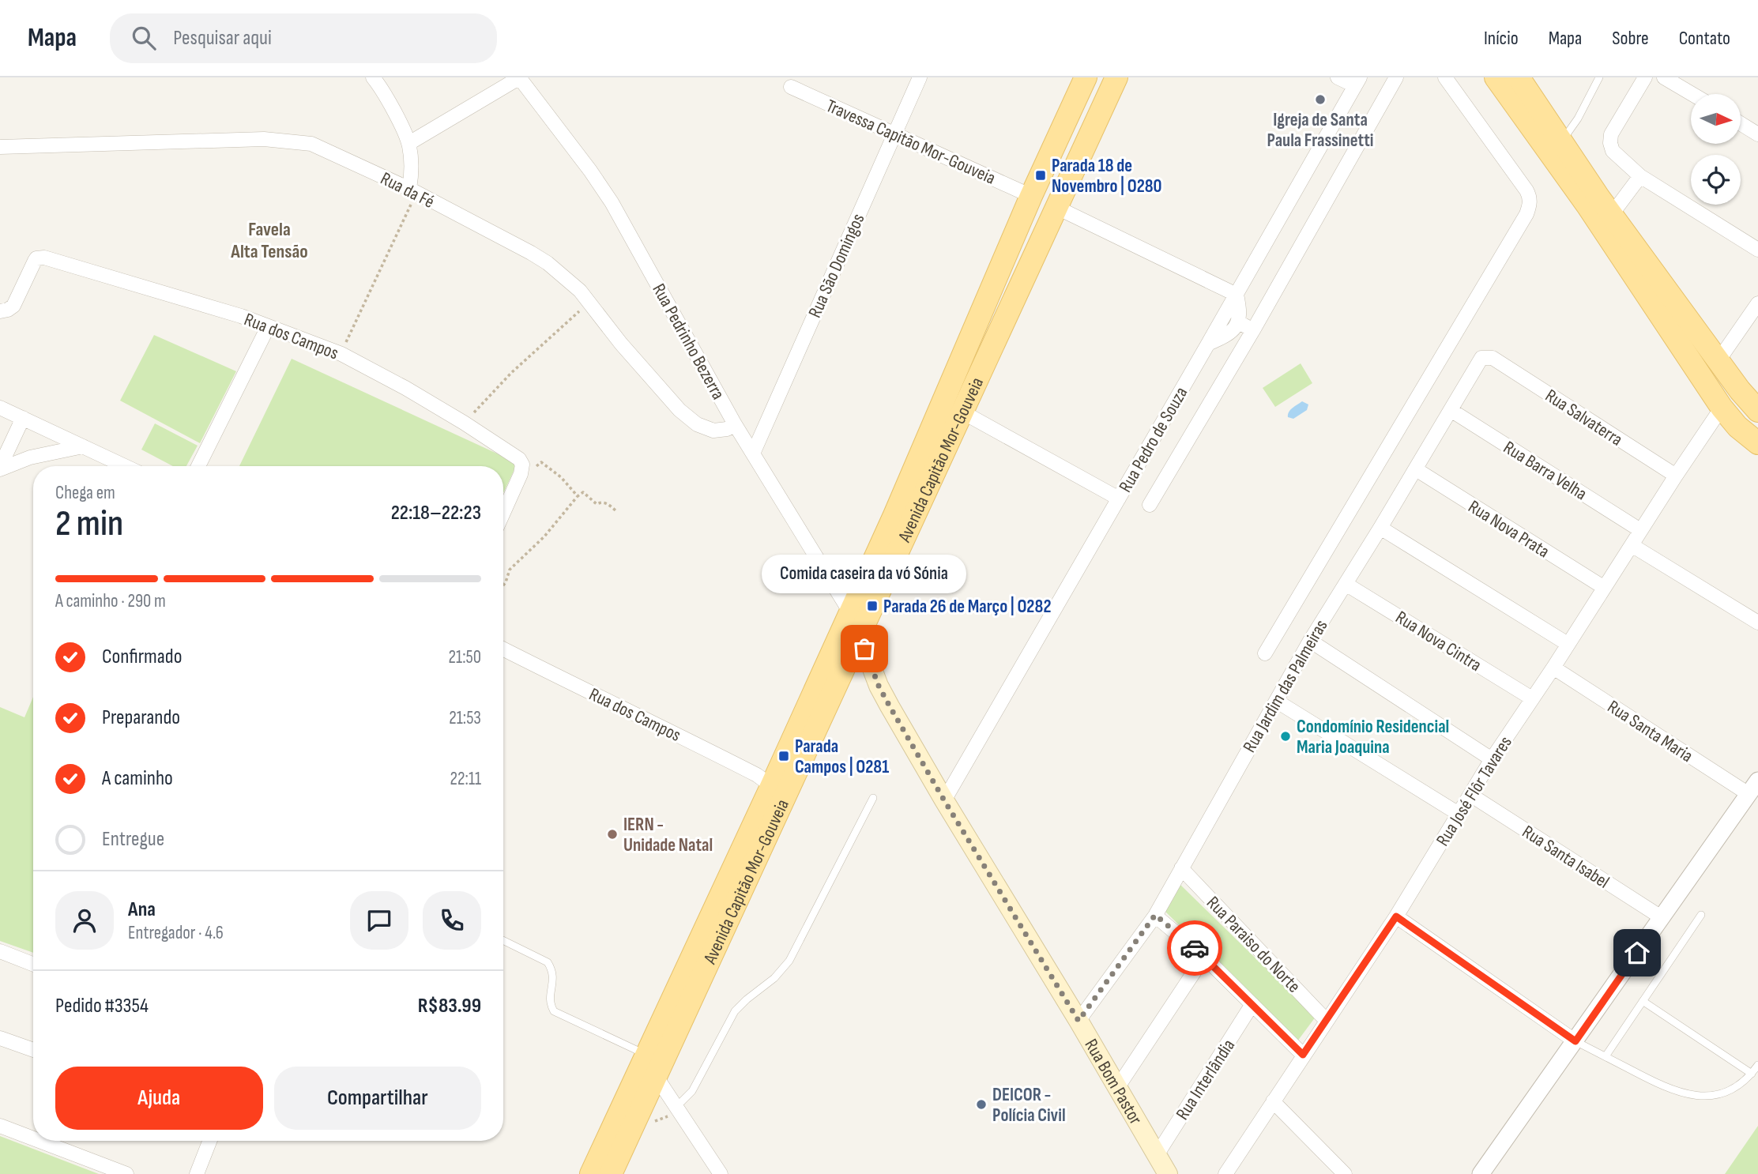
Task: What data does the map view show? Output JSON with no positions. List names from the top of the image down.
{
  "streets": {
    "main road": ["Avenida Capitão Mor-Gouveia", "Rua Bom Pastor"],
    "street": [
      "Travessa Capitão Mor-Gouveia",
      "Rua da Fé",
      "Rua São Domingos",
      "Rua dos Campos",
      "Rua Pedrinho Bezerra",
      "Rua Salvaterra",
      "Rua Pedro de Souza",
      "Rua Barra Velha",
      "Rua Nova Prata",
      "Rua Nova Cintra",
      "Rua Jardim das Palmeiras",
      "Rua Santa Maria",
      "Rua José Flôr Tavares",
      "Rua Santa Isabel",
      "Rua Paraiso do Norte",
      "Rua Interlândia"
    ]
  },
  "crossings": [
    ["Travessa Capitão Mor-Gouveia", "Rua São Domingos"],
    ["Travessa Capitão Mor-Gouveia", "Avenida Capitão Mor-Gouveia"],
    ["Rua da Fé", "Rua Pedrinho Bezerra"],
    ["Rua São Domingos", "Rua Pedrinho Bezerra"],
    ["Rua dos Campos", "Avenida Capitão Mor-Gouveia"],
    ["Rua Pedrinho Bezerra", "Avenida Capitão Mor-Gouveia"],
    ["Rua Pedrinho Bezerra", "Rua Bom Pastor"],
    ["Rua Salvaterra", "Rua Jardim das Palmeiras"],
    ["Rua Salvaterra", "Rua José Flôr Tavares"],
    ["Rua Pedro de Souza", "Rua Bom Pastor"],
    ["Avenida Capitão Mor-Gouveia", "Rua Bom Pastor"],
    ["Rua Barra Velha", "Rua Jardim das Palmeiras"],
    ["Rua Barra Velha", "Rua José Flôr Tavares"],
    ["Rua Nova Prata", "Rua Jardim das Palmeiras"],
    ["Rua Nova Prata", "Rua José Flôr Tavares"],
    ["Rua Nova Cintra", "Rua Jardim das Palmeiras"],
    ["Rua Nova Cintra", "Rua José Flôr Tavares"],
    ["Rua Jardim das Palmeiras", "Rua Paraiso do Norte"],
    ["Rua Jardim das Palmeiras", "Rua Bom Pastor"],
    ["Rua Santa Maria", "Rua José Flôr Tavares"],
    ["Rua José Flôr Tavares", "Rua Santa Isabel"],
    ["Rua José Flôr Tavares", "Rua Paraiso do Norte"],
    ["Rua Interlândia", "Rua Bom Pastor"]
  ],
  "districts": ["Favela Alta Tensão"],
  "places": {
    "other": [
      "Igreja de Santa Paula Frassinetti",
      "Comida caseira da vó Sónia",
      "Condomínio Residencial Maria Joaquina",
      "IERN - Unidade Natal",
      "DEICOR - Polícia Civil"
    ],
    "transit": ["Parada 18 de Novembro | O280", "Parada 26 de Março | O282", "Parada Campos | O281"]
  },
  "north": "right",
  "page": {
    "header": "Mapa",
    "search": "Pesquisar aqui",
    "nav": [
      "Início",
      "Mapa",
      "Sobre",
      "Contato"
    ],
    "heading": ["2 min", "Chega em", "22:18–22:23"],
    "panel": [
      "Ana",
      "Entregador · 4.6",
      "Pedido #3354",
      "R$83.99"
    ],
    "bubble": "Comida caseira da vó Sónia",
    "bar": "A caminho · 290 m",
    "list": [
      ["Confirmado", "21:50"],
      ["Preparando", "21:53"],
      ["A caminho", "22:11"],
      "Entregue"
    ],
    "buttons": ["Ajuda", "Compartilhar"]
  }
}
